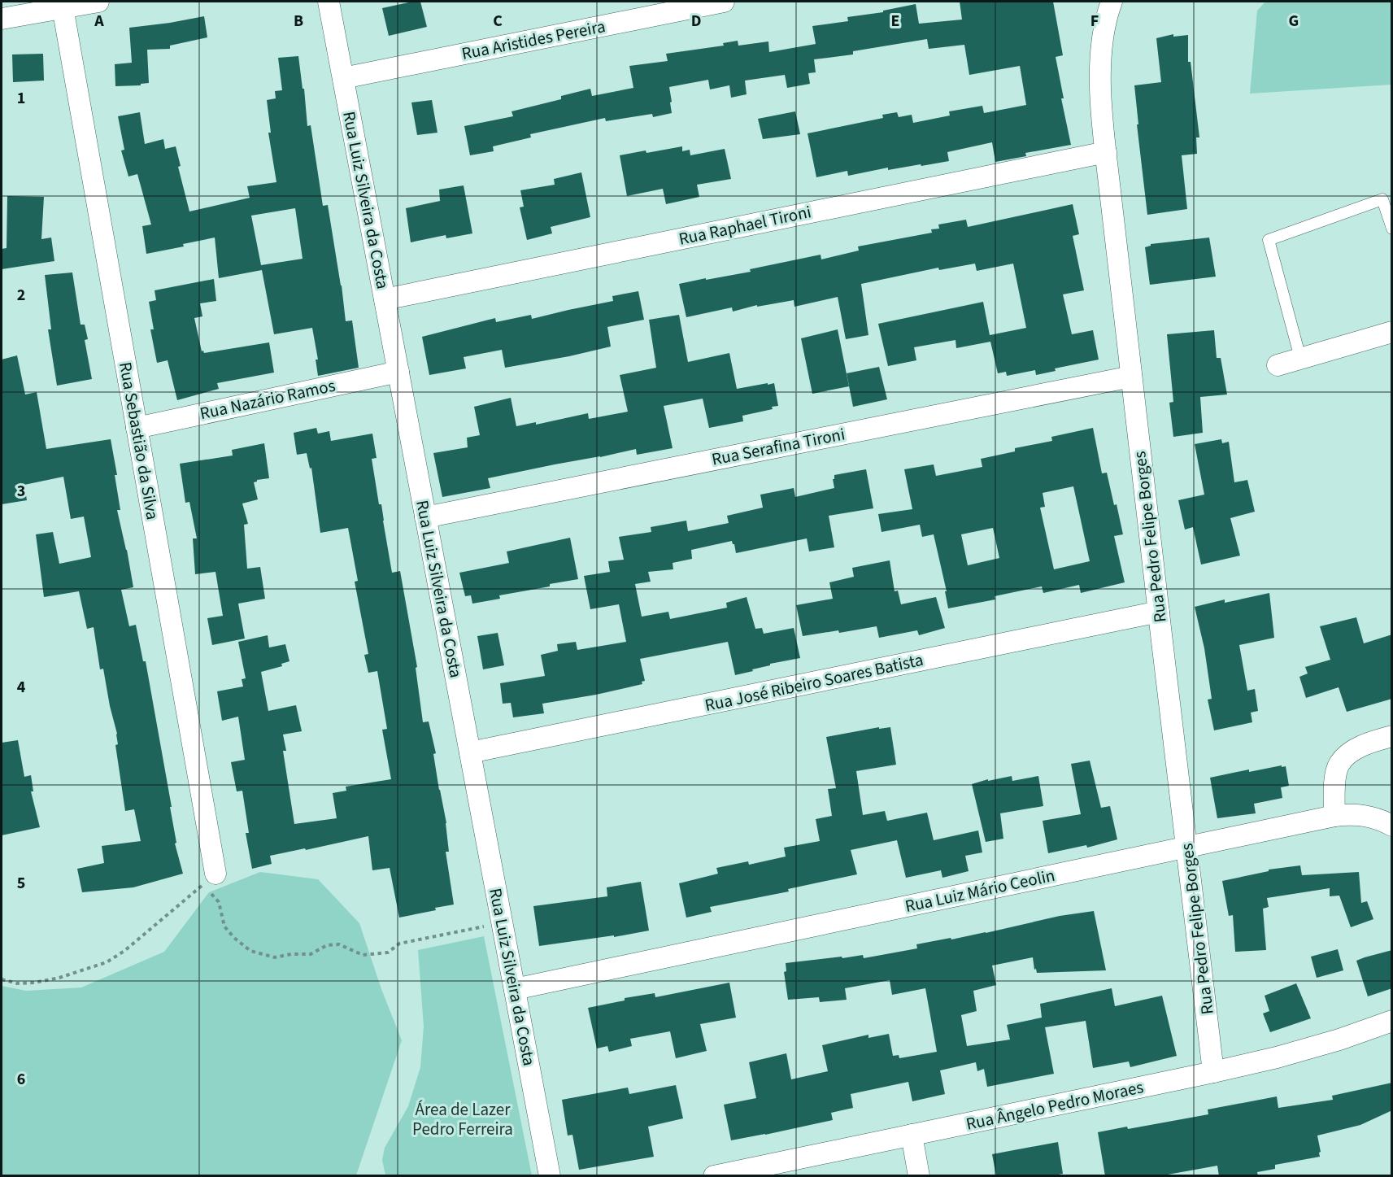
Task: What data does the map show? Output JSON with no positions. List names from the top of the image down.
{
  "streets": {
    "street": [
      "Rua Aristides Pereira",
      "Rua Luiz Silveira da Costa",
      "Rua Raphael Tironi",
      "Rua Nazário Ramos",
      "Rua Sebastião da Silva",
      "Rua Serafina Tironi",
      "Rua Pedro Felipe Borges",
      "Rua José Ribeiro Soares Batista",
      "Rua Luiz Mário Ceolin",
      "Rua Ângelo Pedro Moraes"
    ]
  },
  "crossings": [
    ["Rua Aristides Pereira", "Rua Luiz Silveira da Costa"],
    ["Rua Luiz Silveira da Costa", "Rua Raphael Tironi"],
    ["Rua Luiz Silveira da Costa", "Rua Nazário Ramos"],
    ["Rua Luiz Silveira da Costa", "Rua Serafina Tironi"],
    ["Rua Luiz Silveira da Costa", "Rua José Ribeiro Soares Batista"],
    ["Rua Luiz Silveira da Costa", "Rua Luiz Mário Ceolin"],
    ["Rua Raphael Tironi", "Rua Pedro Felipe Borges"],
    ["Rua Nazário Ramos", "Rua Sebastião da Silva"],
    ["Rua Serafina Tironi", "Rua Pedro Felipe Borges"],
    ["Rua Pedro Felipe Borges", "Rua José Ribeiro Soares Batista"],
    ["Rua Pedro Felipe Borges", "Rua Luiz Mário Ceolin"],
    ["Rua Pedro Felipe Borges", "Rua Ângelo Pedro Moraes"]
  ],
  "parks": ["Área de Lazer Pedro Ferreira"],
  "grid": {
    "columns": [
      "A",
      "B",
      "C",
      "D",
      "E",
      "F",
      "G"
    ],
    "rows": [
      "1",
      "2",
      "3",
      "4",
      "5",
      "6"
    ]
  }
}
